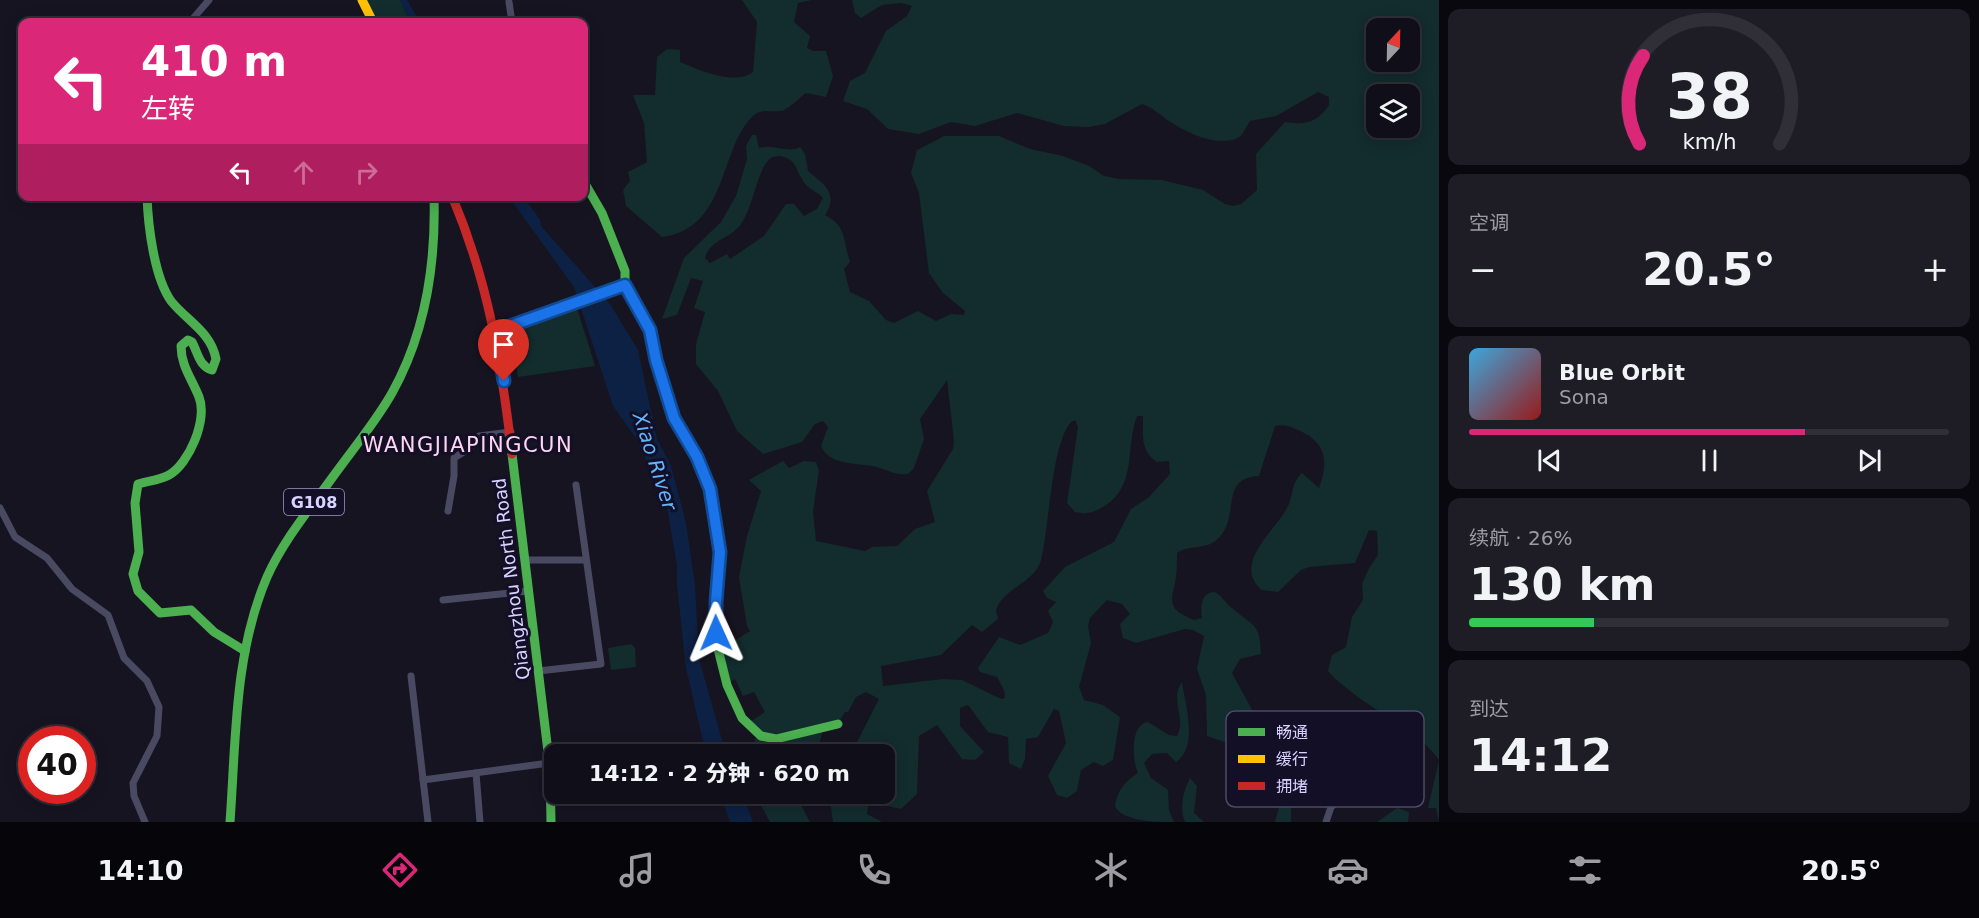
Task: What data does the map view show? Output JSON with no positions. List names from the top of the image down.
{
  "streets": {
    "main road": ["G108", "Qiangzhou North Road"]
  },
  "districts": ["WANGJIAPINGCUN"],
  "water": ["Xiao River"],
  "legend": ["畅通", "缓行", "拥堵"],
  "north": "top",
  "page": {
    "turn": ["410 m", "左转"],
    "tile": [
      "空调",
      ["续航 · 26%", "130 km"],
      ["到达", "14:12"]
    ],
    "heat": ["−", "20.5°", "+"],
    "song": ["Blue Orbit", "Sona"],
    "limit": "40",
    "trip": "14:12 · 2 分钟 · 620 m",
    "tabs": ["14:10", "20.5°"],
    "gauge": ["38", "km/h"]
  }
}
